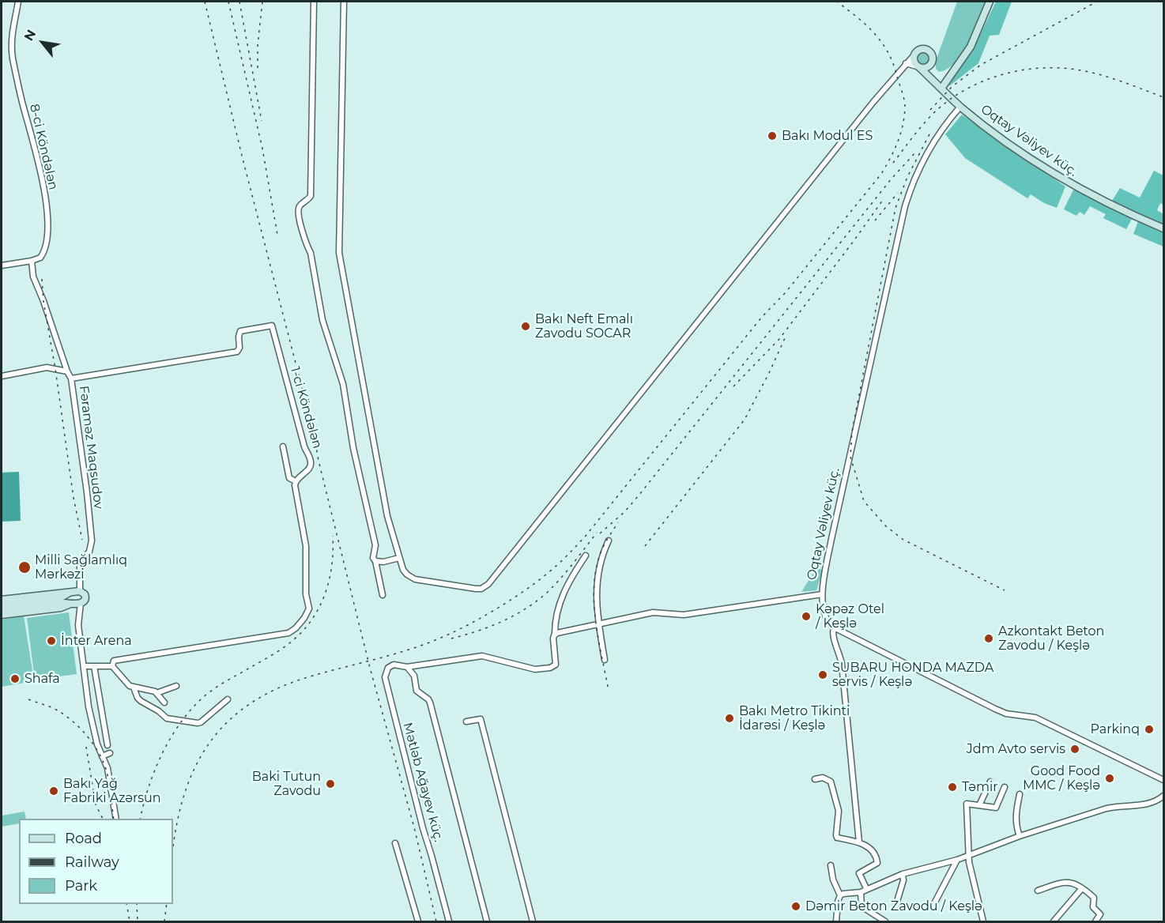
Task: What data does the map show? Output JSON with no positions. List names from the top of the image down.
{
  "streets": {
    "street": [
      "Oqtay Vəliyev küç.",
      "8-ci Köndələn",
      "1-ci Köndələn",
      "Fəraməz Maqsudov",
      "Mətləb Ağayev küç."
    ]
  },
  "crossings": [
    ["1-ci Köndələn", "Fəraməz Maqsudov"]
  ],
  "places": [
    "Bakı Modul ES",
    "Bakı Neft Emalı Zavodu SOCAR",
    "Milli Sağlamlıq Mərkəzi",
    "Kəpəz Otel / Keşlə",
    "Azkontakt Beton Zavodu / Keşlə",
    "İnter Arena",
    "SUBARU HONDA MAZDA servis / Keşlə",
    "Shafa",
    "Bakı Metro Tikinti İdarəsi / Keşlə",
    "Parkinq",
    "Jdm Avto servis",
    "Good Food MMC / Keşlə",
    "Baki Tutun Zavodu",
    "Təmir",
    "Bakı Yağ Fabriki Azərsun",
    "Dəmir Beton Zavodu / Keşlə"
  ],
  "legend": ["Road", "Railway", "Park"],
  "north": "top left"
}
